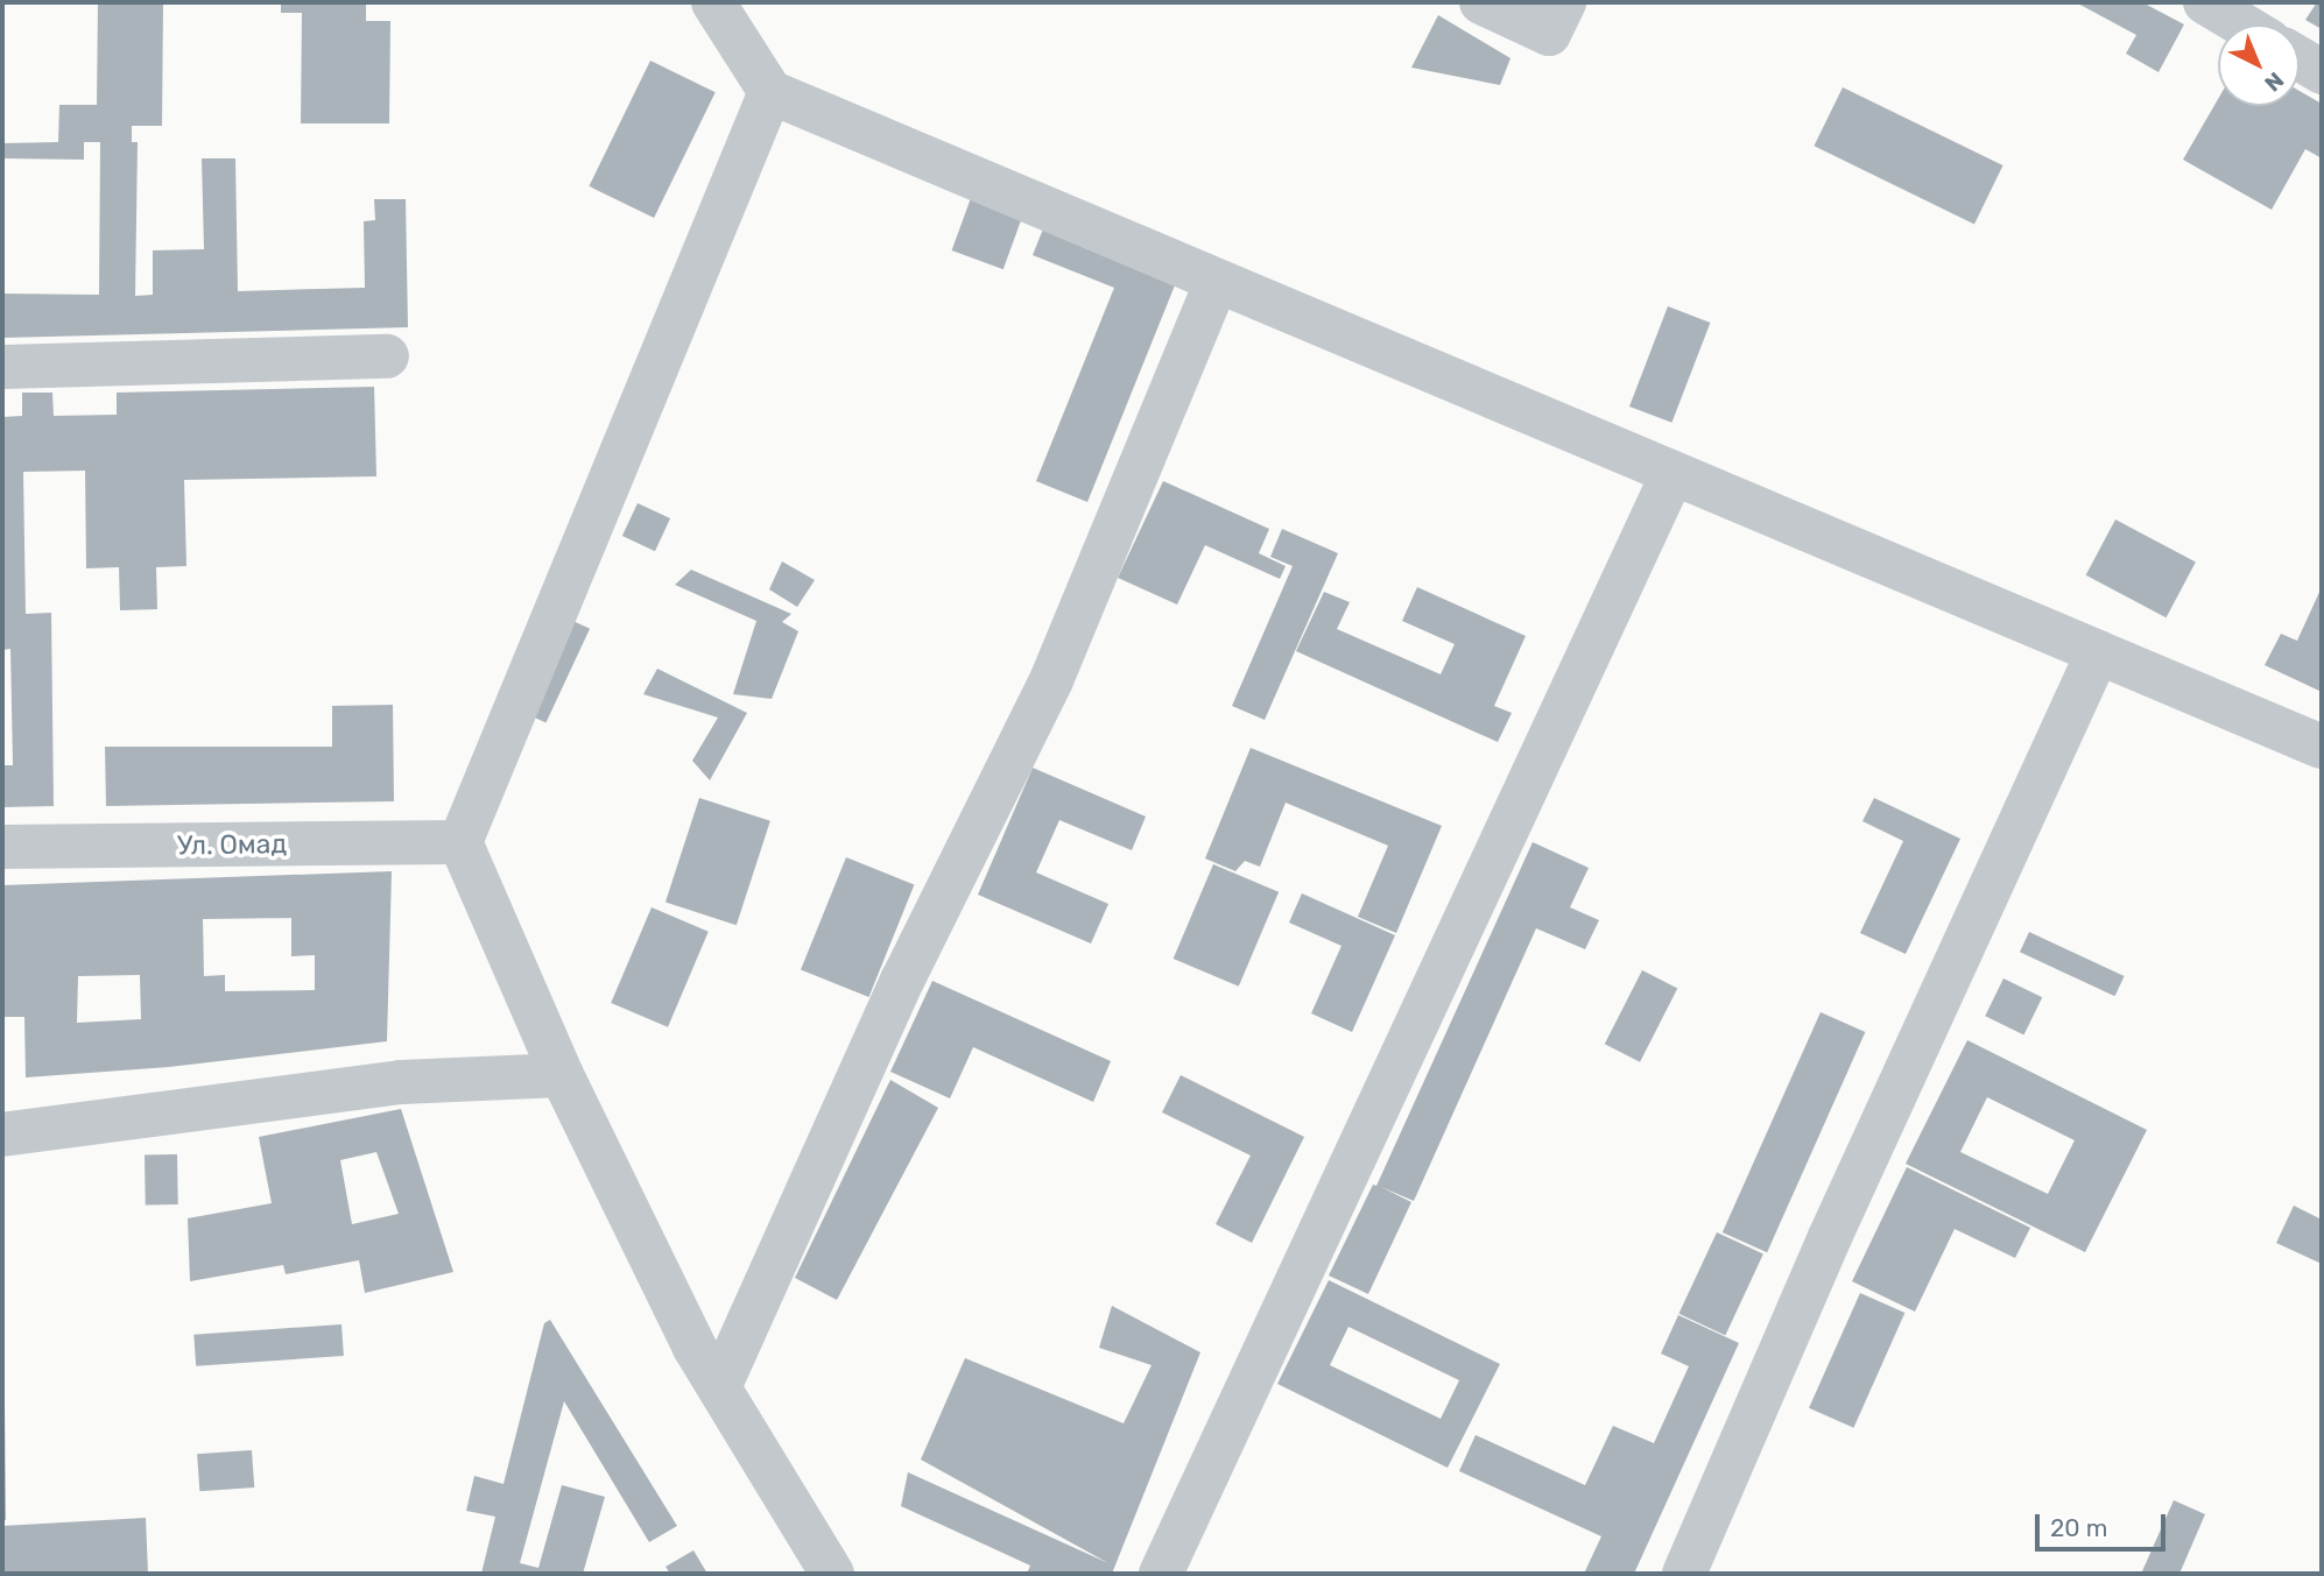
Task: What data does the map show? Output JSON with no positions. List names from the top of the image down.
{
  "streets": {
    "street": ["Ул. Омад"]
  },
  "scale_bar": "20 m",
  "north": "bottom right"
}
